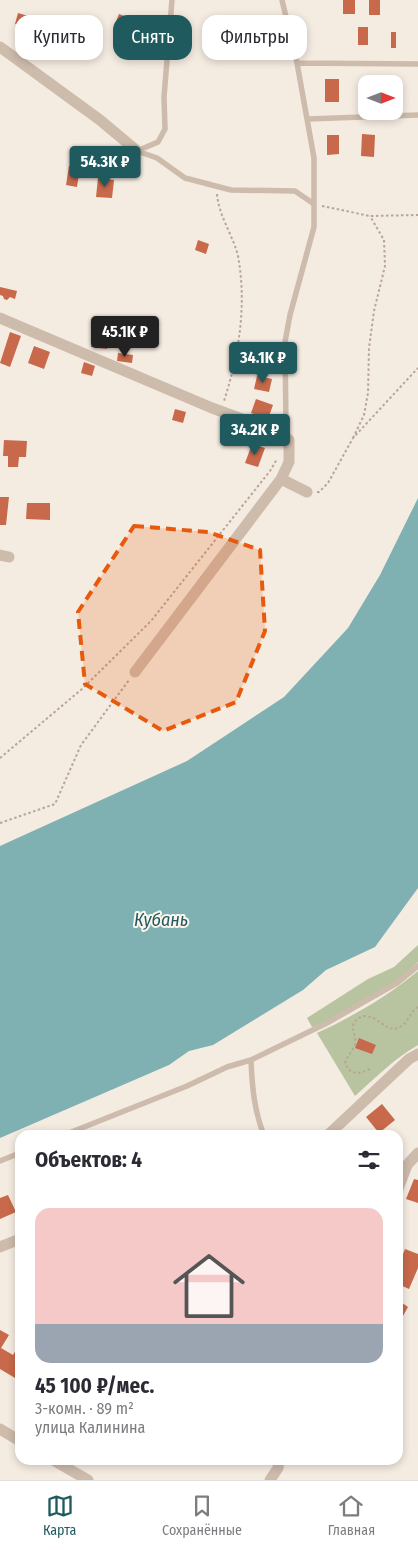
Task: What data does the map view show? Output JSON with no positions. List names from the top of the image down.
{
  "water": ["Кубань"],
  "north": "right",
  "page": {
    "chip": ["Купить", "Снять", "Фильтры"],
    "price": [
      "54.3K ₽",
      "45.1K ₽",
      "34.1K ₽",
      "34.2K ₽"
    ],
    "heading": "Объектов: 4",
    "list": [
      {
        "name": "45 100 ₽/мес.",
        "note": "3-комн. · 89 m² · улица Калинина"
      }
    ],
    "tabs": ["Карта", "Сохранённые", "Главная"]
  }
}
